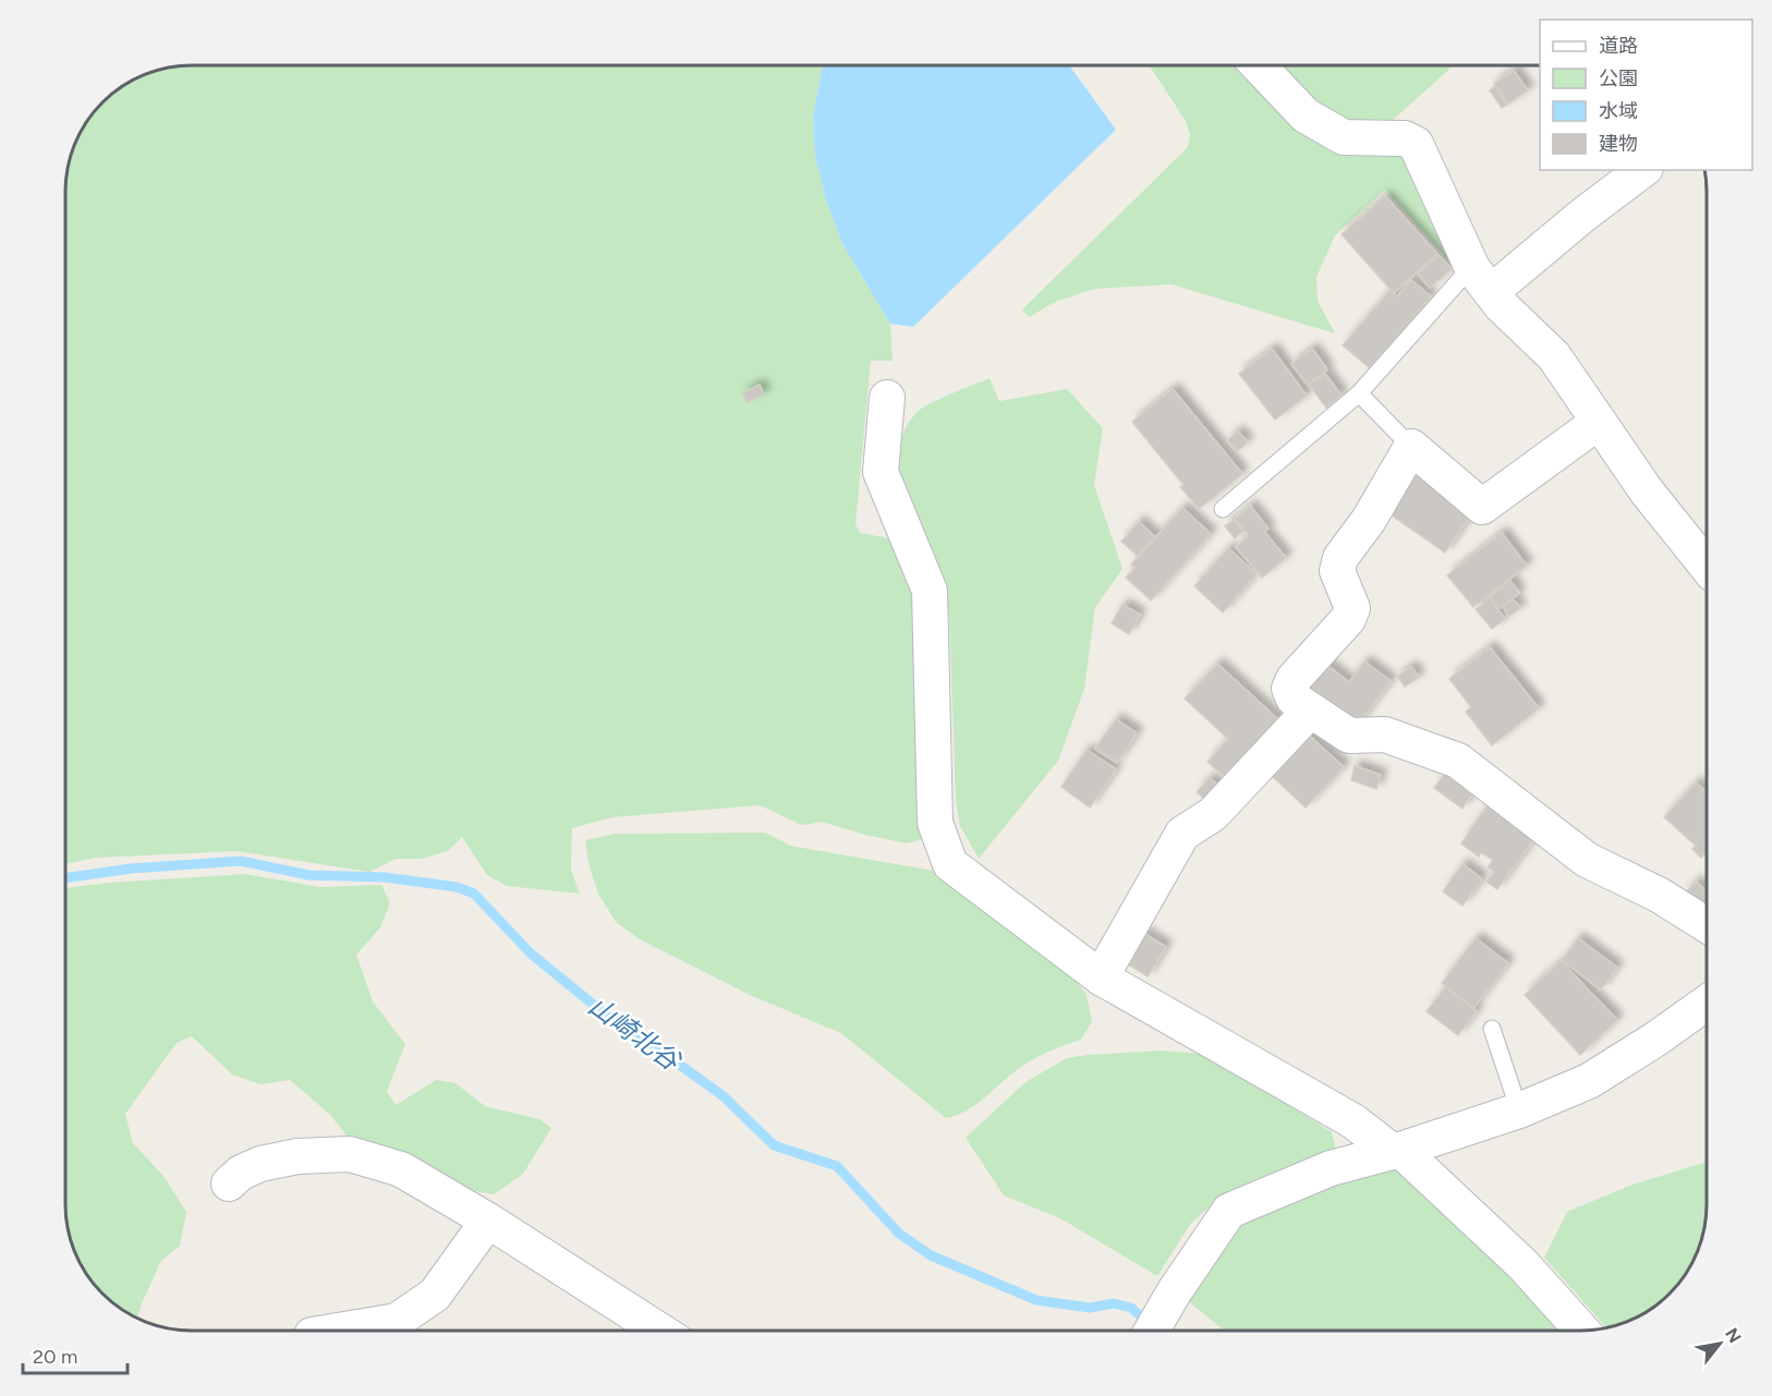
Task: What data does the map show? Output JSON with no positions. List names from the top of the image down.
{
  "water": ["山崎北谷"],
  "legend": [
    "道路",
    "公園",
    "水域",
    "建物"
  ],
  "scale_bar": "20 m",
  "north": "top right"
}
